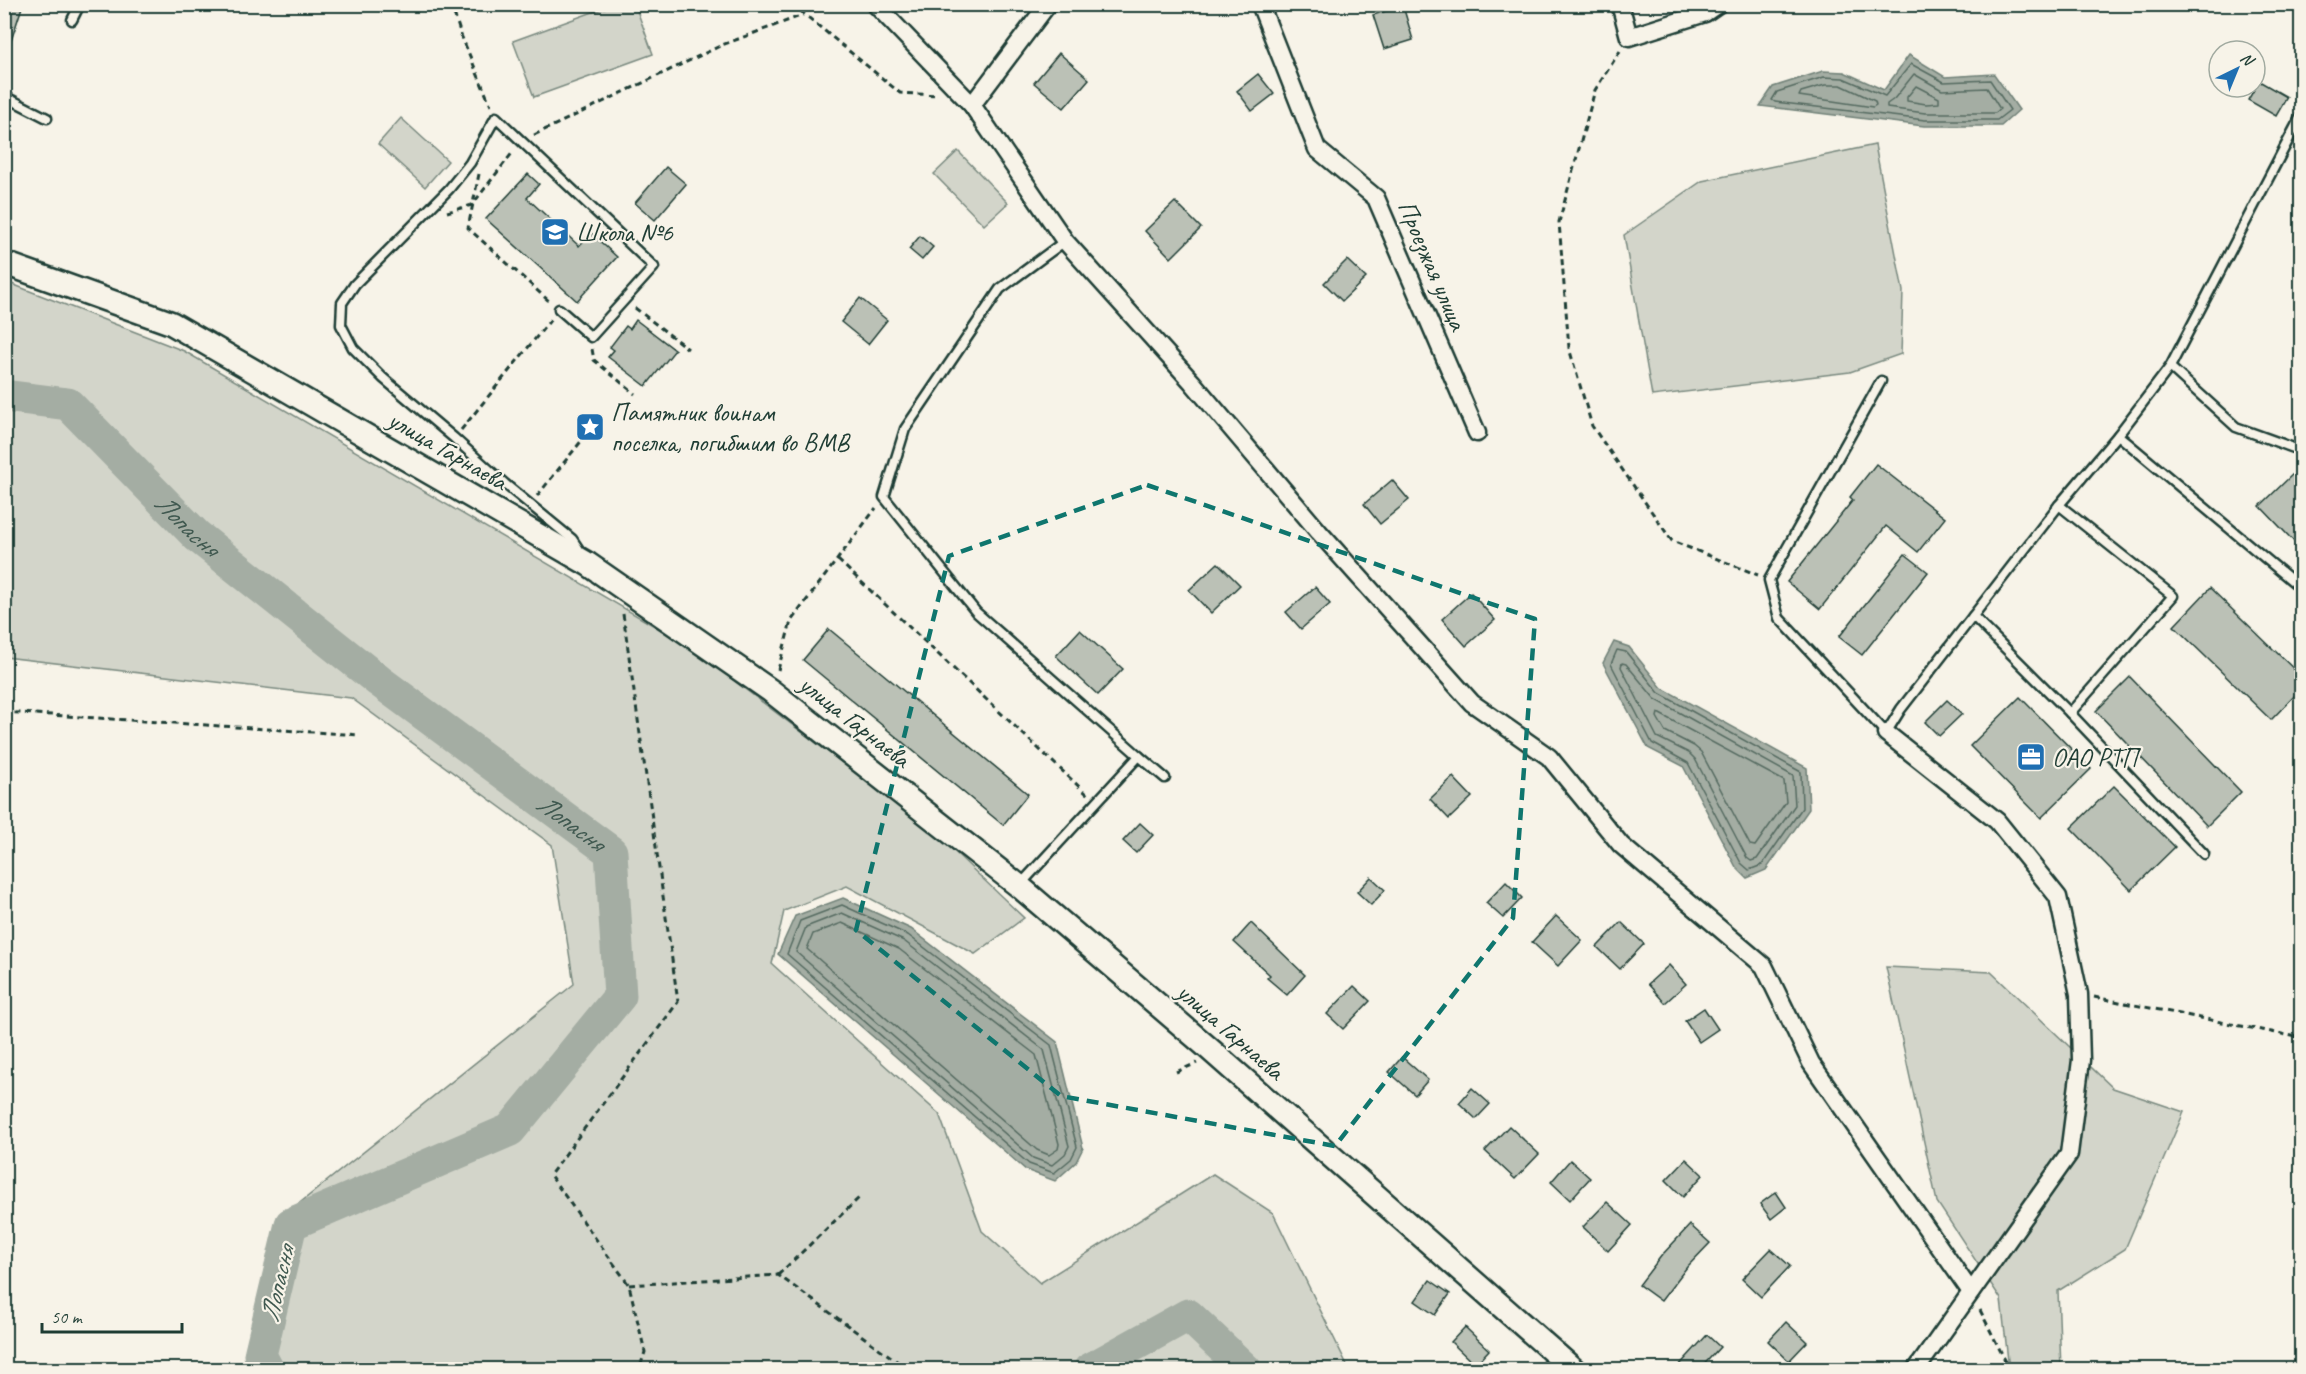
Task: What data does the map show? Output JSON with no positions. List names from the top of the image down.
{
  "streets": {
    "street": ["Проезжая улица", "улица Гарнаева"]
  },
  "water": ["Лопасня"],
  "places": {
    "school or university": ["Школа №6"],
    "place": ["Памятник воинам поселка, погибшим во ВМВ"],
    "office": ["ОАО РТП"]
  },
  "scale_bar": "50 m",
  "north": "top right"
}
